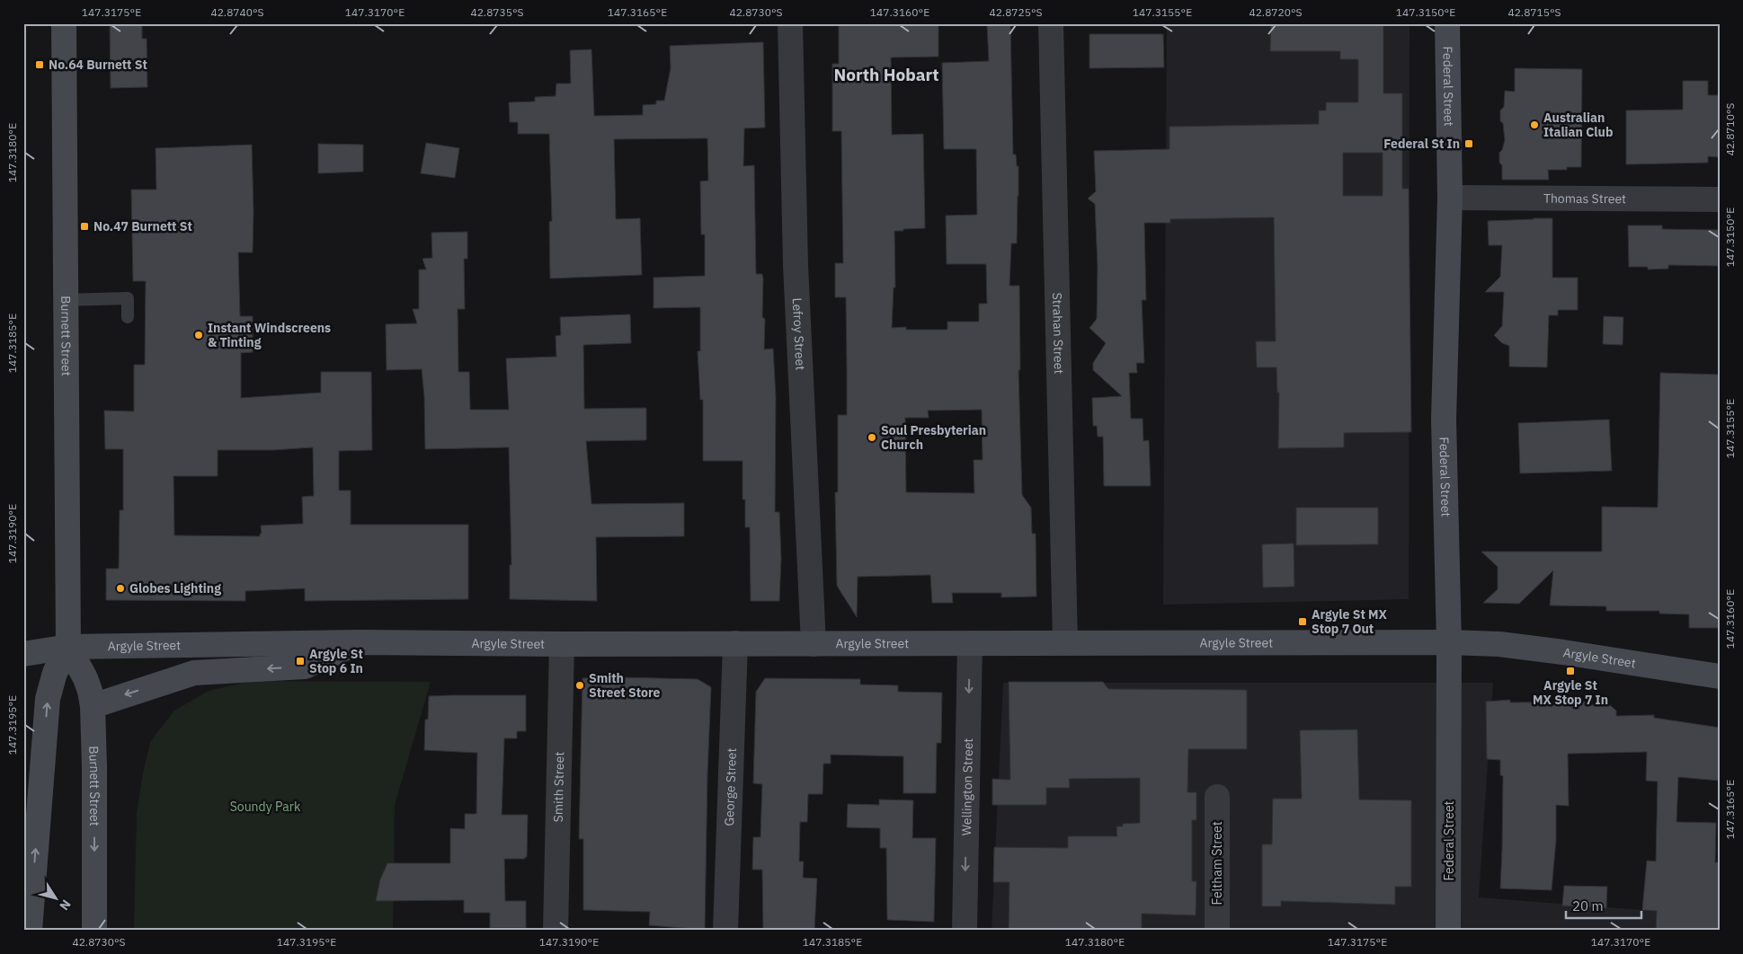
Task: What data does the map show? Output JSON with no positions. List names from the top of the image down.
{
  "streets": {
    "main road": ["Federal Street", "Burnett Street", "Argyle Street"],
    "street": [
      "Thomas Street",
      "Strahan Street",
      "Lefroy Street",
      "Smith Street",
      "George Street",
      "Wellington Street",
      "Feltham Street"
    ]
  },
  "crossings": [
    ["Federal Street", "Thomas Street"],
    ["Federal Street", "Argyle Street"],
    ["Strahan Street", "Argyle Street"],
    ["Lefroy Street", "Argyle Street"],
    ["Burnett Street", "Argyle Street"],
    ["Argyle Street", "Smith Street"],
    ["Argyle Street", "George Street"],
    ["Argyle Street", "Wellington Street"]
  ],
  "one_way": ["Wellington Street"],
  "districts": ["North Hobart"],
  "parks": ["Soundy Park"],
  "places": {
    "transit": [
      "No.64 Burnett St",
      "Federal St In",
      "No.47 Burnett St",
      "Argyle St MX Stop 7 Out",
      "Argyle St Stop 6 In",
      "Argyle St MX Stop 7 In"
    ],
    "other": [
      "Australian Italian Club",
      "Instant Windscreens & Tinting",
      "Soul Presbyterian Church",
      "Globes Lighting",
      "Smith Street Store"
    ]
  },
  "scale_bar": "20 m",
  "north": "bottom right",
  "coordinates": [
    "147.3175°E",
    "42.8740°S",
    "147.3170°E",
    "42.8735°S",
    "147.3165°E",
    "42.8730°S",
    "147.3160°E",
    "42.8725°S",
    "147.3155°E",
    "42.8720°S",
    "147.3150°E",
    "42.8715°S",
    "42.8710°S",
    "147.3180°E",
    "147.3185°E",
    "147.3190°E",
    "147.3195°E"
  ]
}
